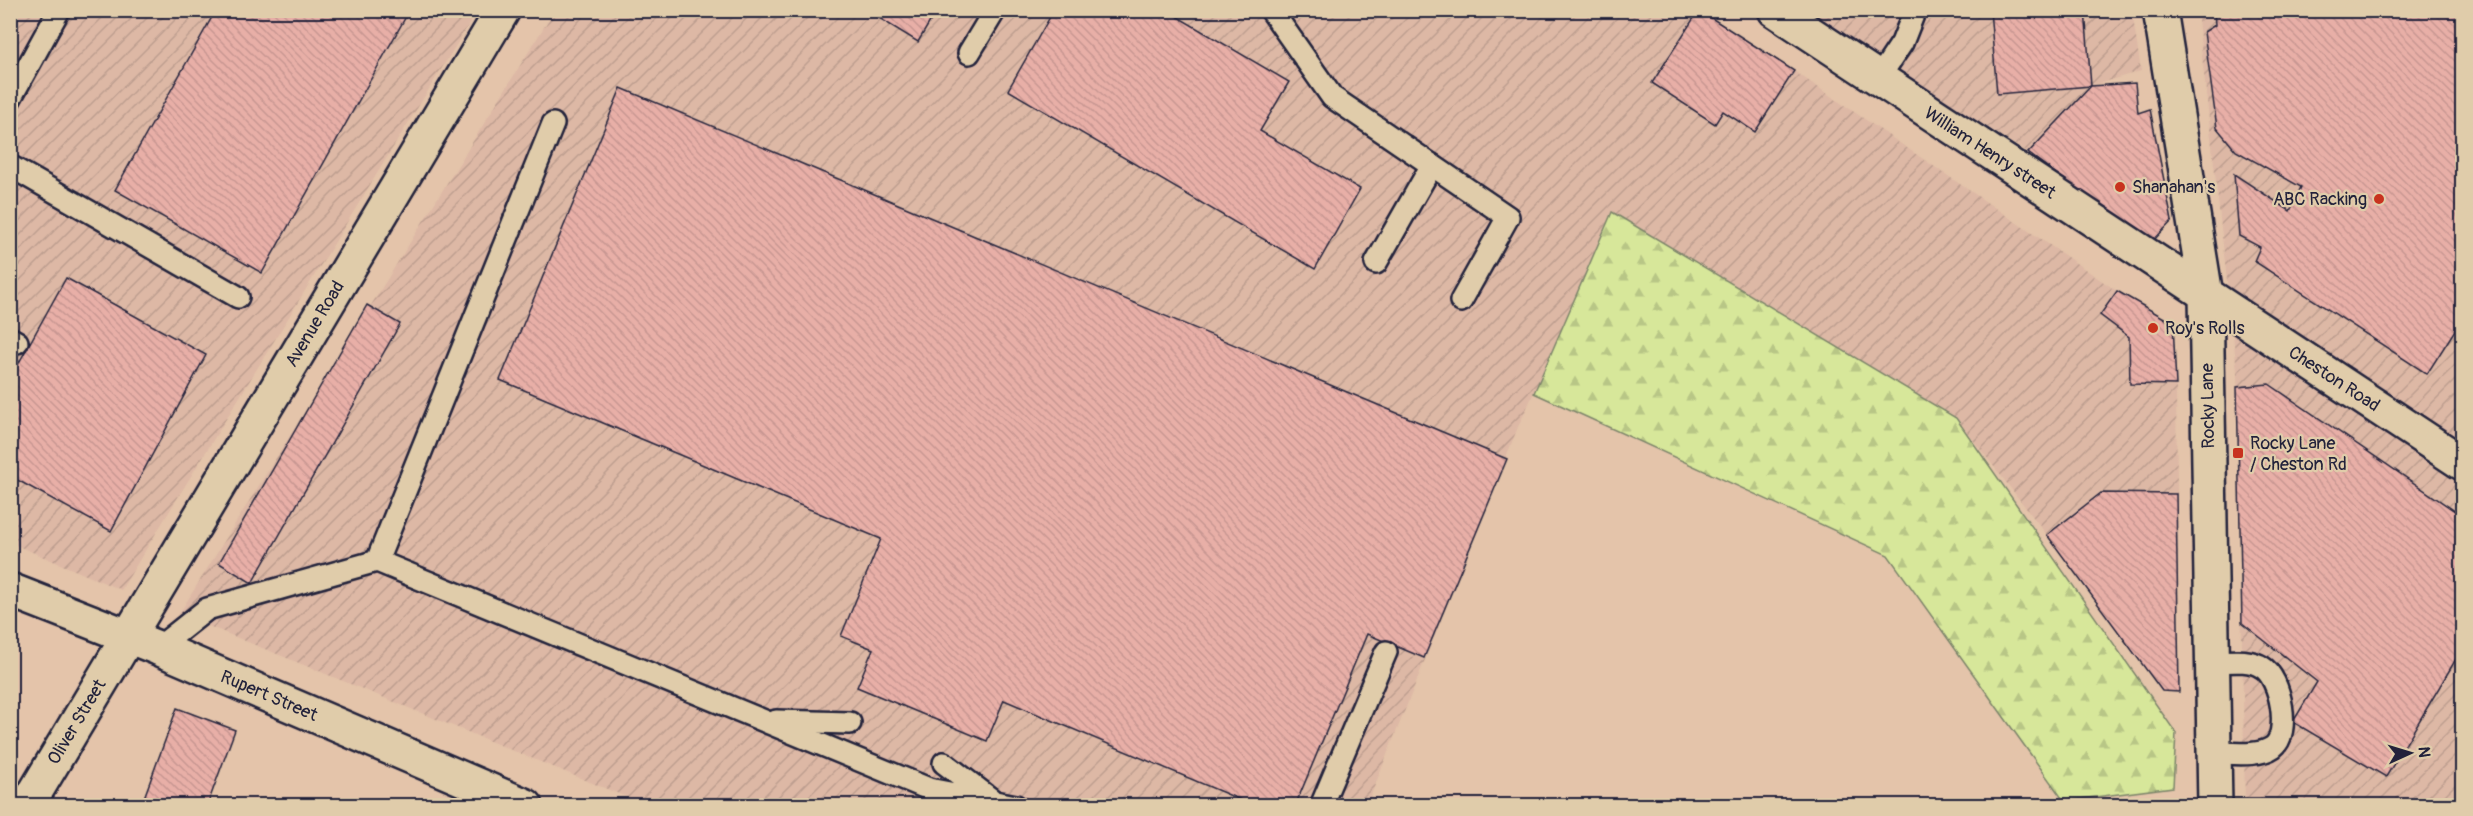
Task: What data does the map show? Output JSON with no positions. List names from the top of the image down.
{
  "streets": {
    "street": [
      "William Henry street",
      "Avenue Road",
      "Cheston Road",
      "Rocky Lane",
      "Rupert Street",
      "Oliver Street"
    ]
  },
  "crossings": [
    ["William Henry street", "Cheston Road"],
    ["William Henry street", "Rocky Lane"],
    ["Avenue Road", "Rupert Street"],
    ["Avenue Road", "Oliver Street"],
    ["Cheston Road", "Rocky Lane"],
    ["Rupert Street", "Oliver Street"]
  ],
  "places": {
    "other": ["Shanahan's", "ABC Racking", "Roy's Rolls"],
    "transit": ["Rocky Lane / Cheston Rd"]
  },
  "north": "right"
}
